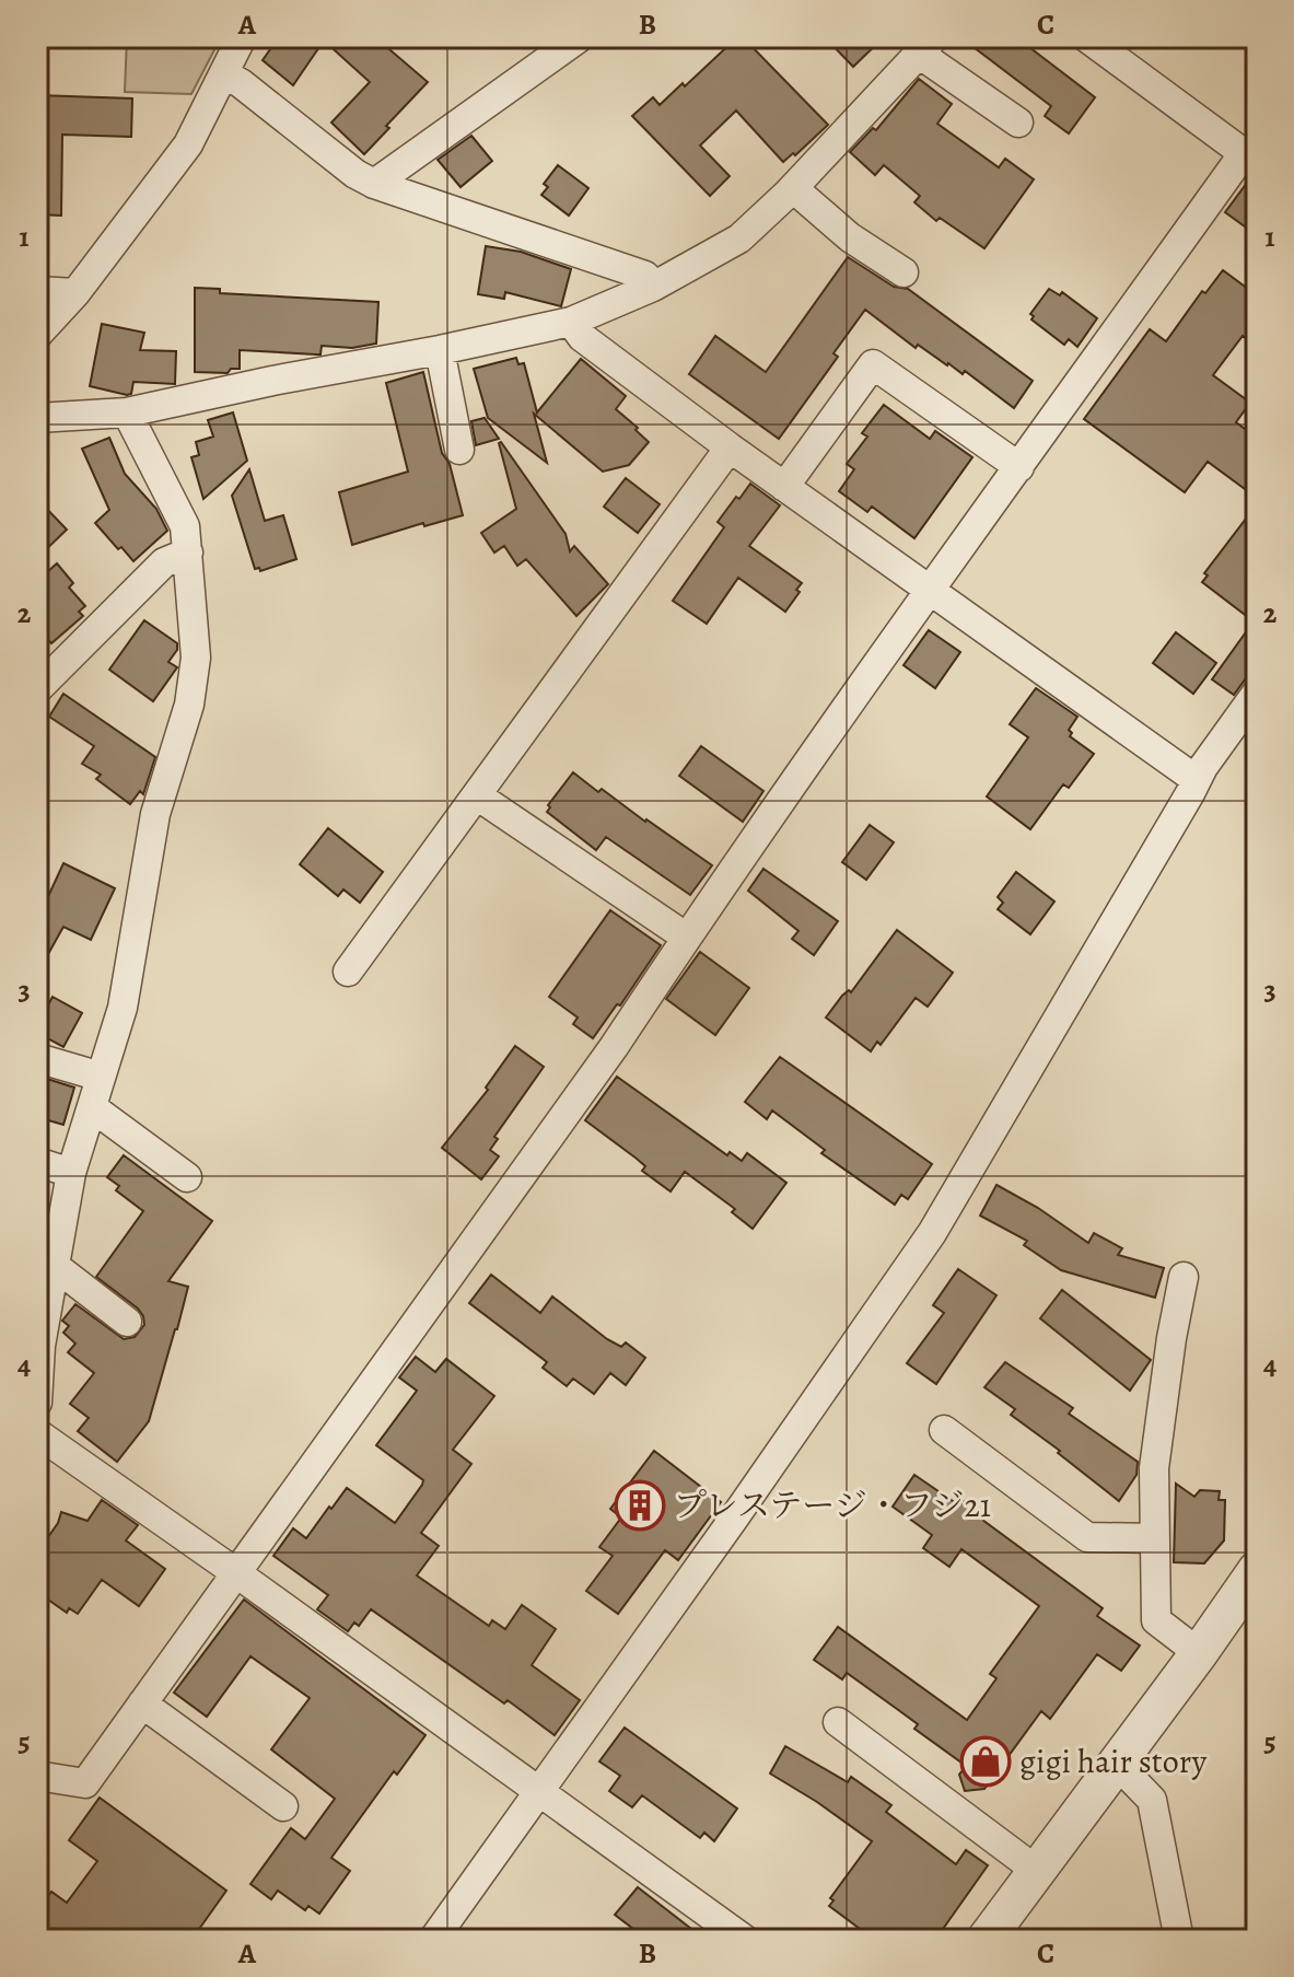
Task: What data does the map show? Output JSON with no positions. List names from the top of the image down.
{
  "places": {
    "building": ["プレステージ・フジ21"],
    "shop": ["gigi hair story"]
  },
  "grid": {
    "columns": ["A", "B", "C"],
    "rows": [
      "1",
      "2",
      "3",
      "4",
      "5"
    ]
  }
}
